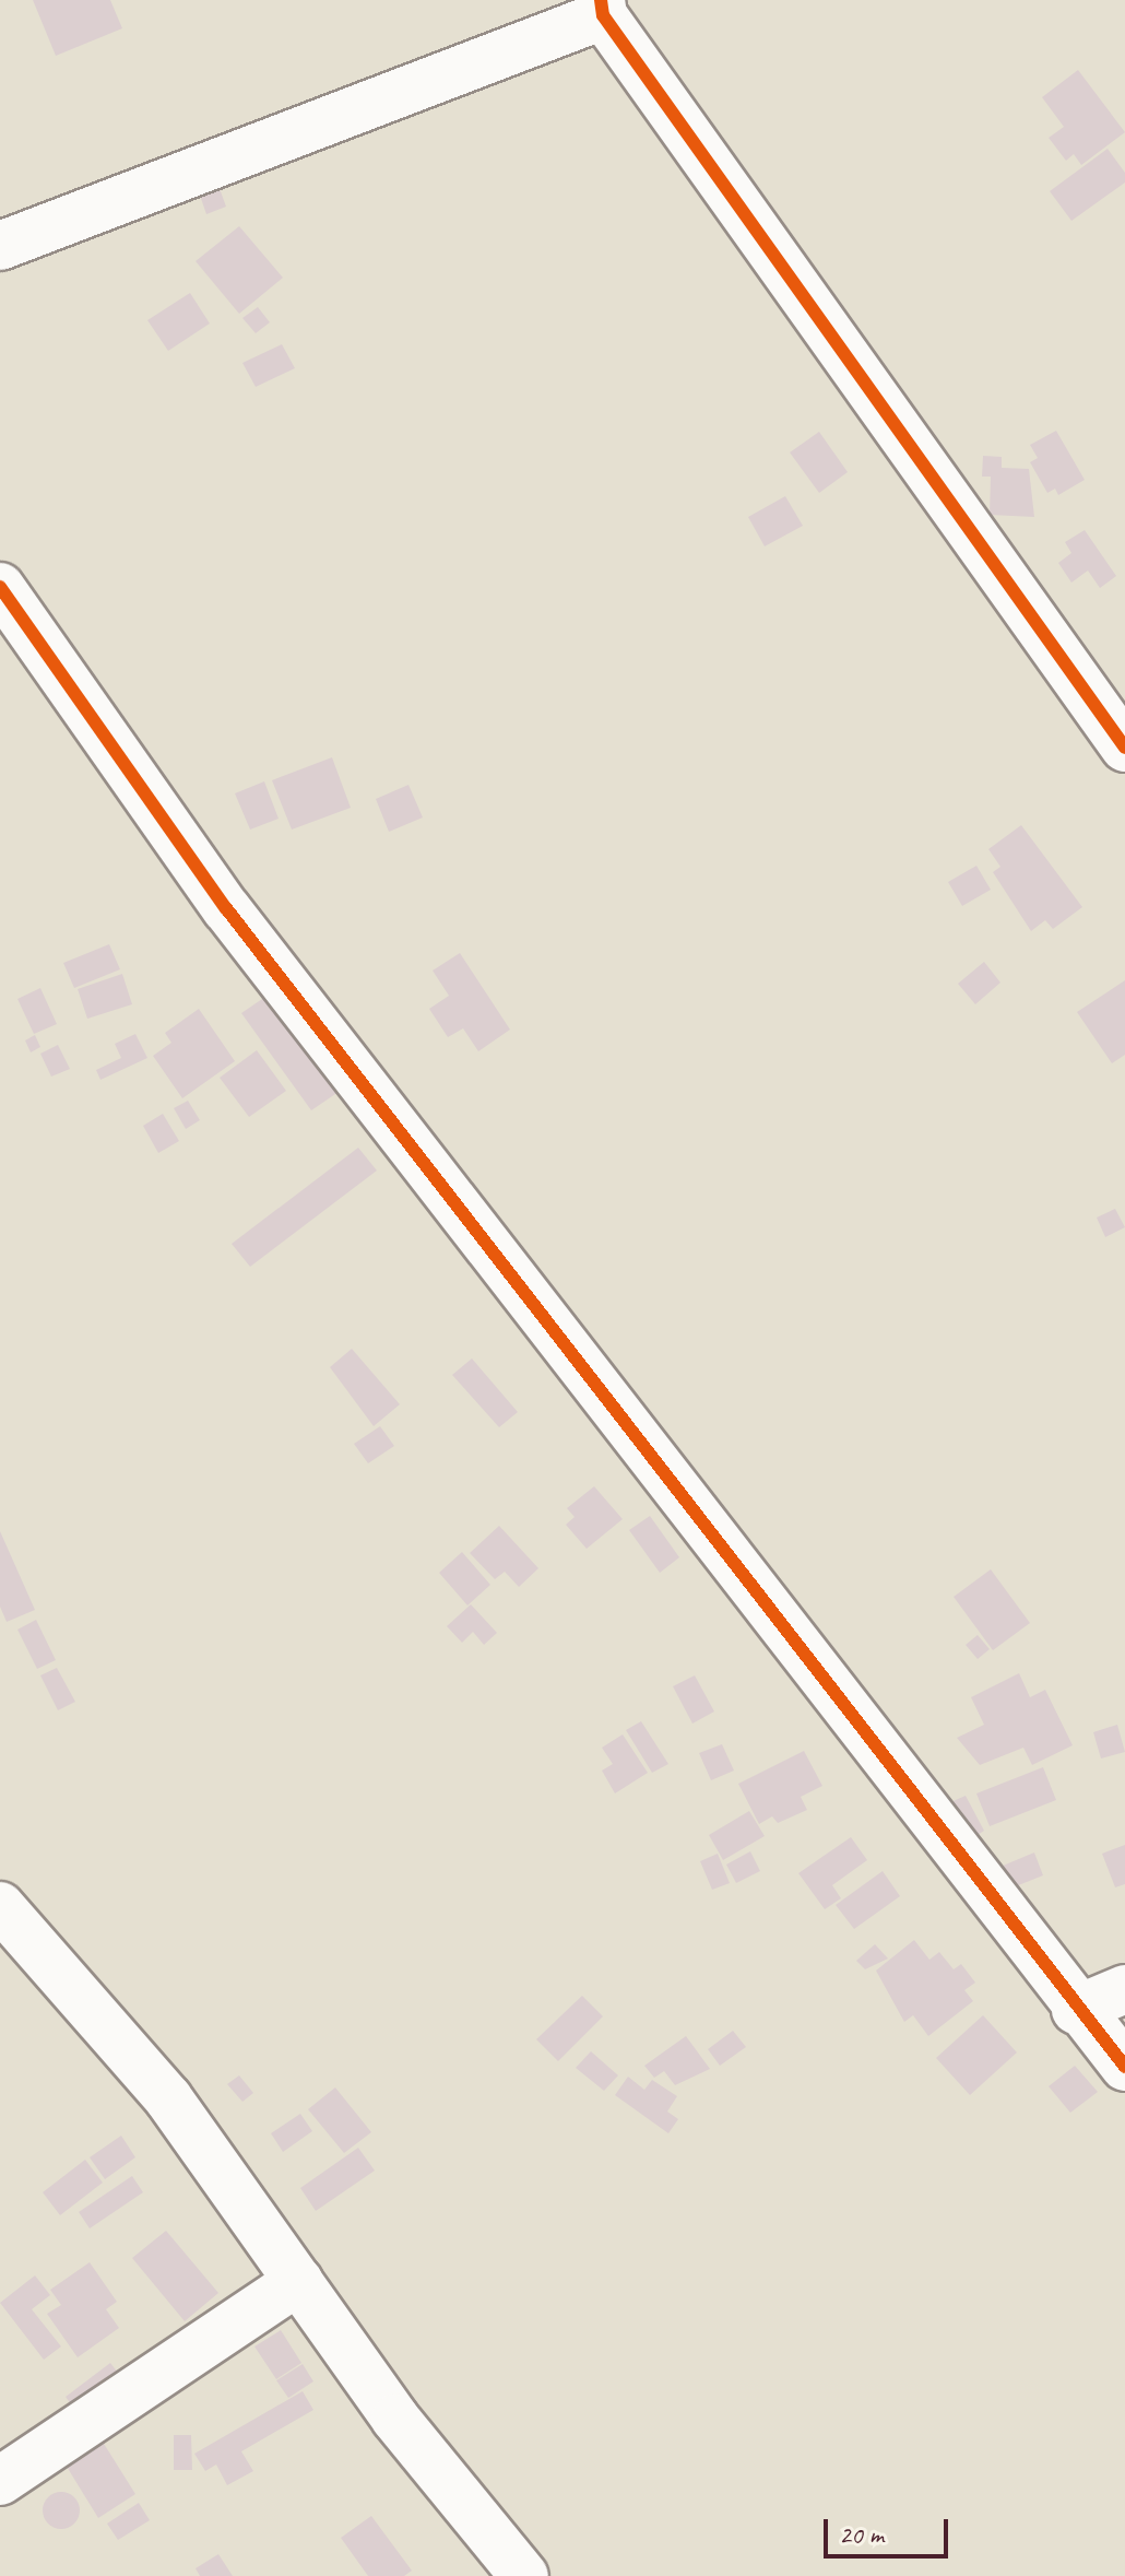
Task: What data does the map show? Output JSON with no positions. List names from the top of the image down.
{
  "scale_bar": "20 m"
}
